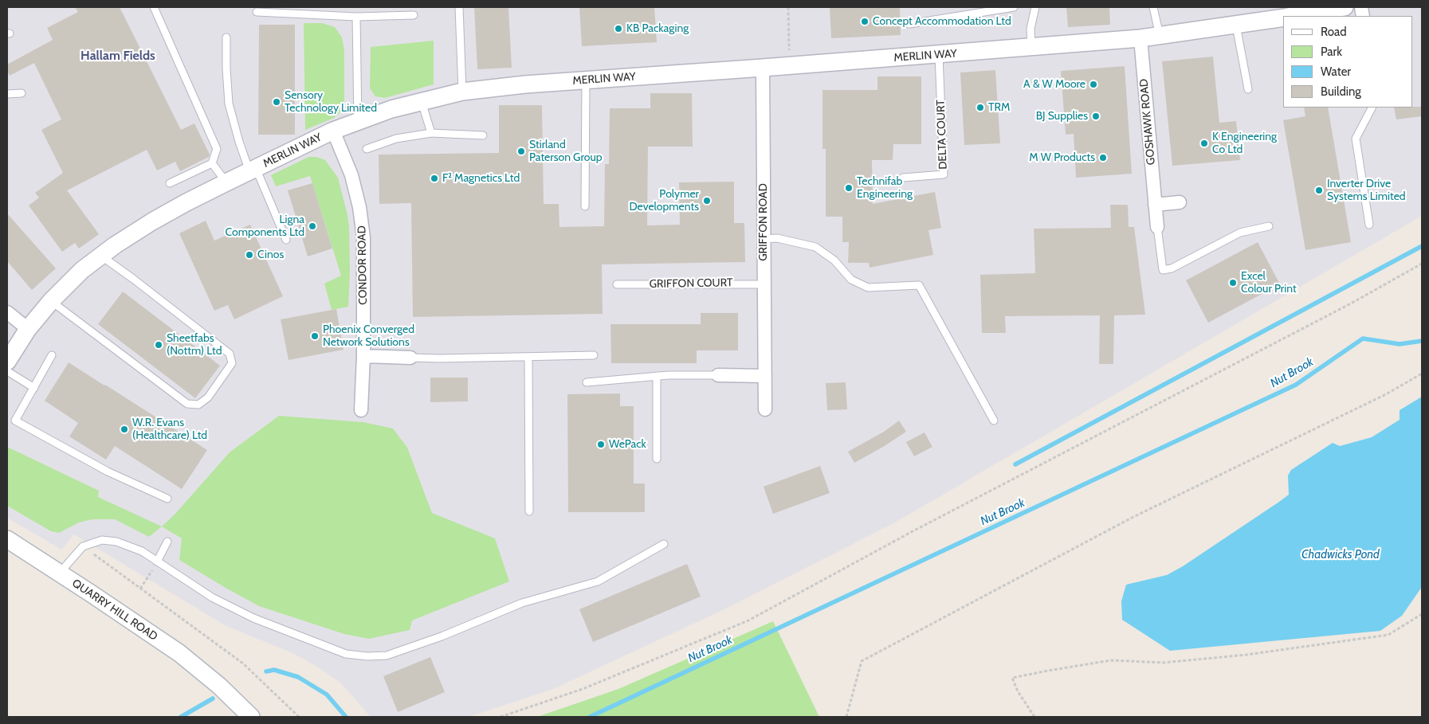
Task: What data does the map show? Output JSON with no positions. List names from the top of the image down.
{
  "streets": {
    "street": [
      "MERLIN WAY",
      "GOSHAWK ROAD",
      "GRIFFON ROAD",
      "CONDOR ROAD",
      "QUARRY HILL ROAD"
    ],
    "lane": ["DELTA COURT", "GRIFFON COURT"]
  },
  "crossings": [
    ["MERLIN WAY", "GOSHAWK ROAD"],
    ["MERLIN WAY", "DELTA COURT"],
    ["MERLIN WAY", "GRIFFON ROAD"],
    ["MERLIN WAY", "CONDOR ROAD"],
    ["GRIFFON ROAD", "GRIFFON COURT"]
  ],
  "districts": ["Hallam Fields"],
  "water": ["Nut Brook", "Chadwicks Pond"],
  "places": [
    "Concept Accommodation Ltd",
    "KB Packaging",
    "A & W Moore",
    "Sensory Technology Limited",
    "TRM",
    "BJ Supplies",
    "K Engineering Co Ltd",
    "Stirland Paterson Group",
    "M W Products",
    "F² Magnetics Ltd",
    "Technifab Engineering",
    "Inverter Drive Systems Limited",
    "Polymer Developments",
    "Ligna Components Ltd",
    "Cinos",
    "Excel Colour Print",
    "Phoenix Converged Network Solutions",
    "Sheetfabs (Nottm) Ltd",
    "W.R. Evans (Healthcare) Ltd",
    "WePack"
  ],
  "legend": [
    "Road",
    "Park",
    "Water",
    "Building"
  ]
}
